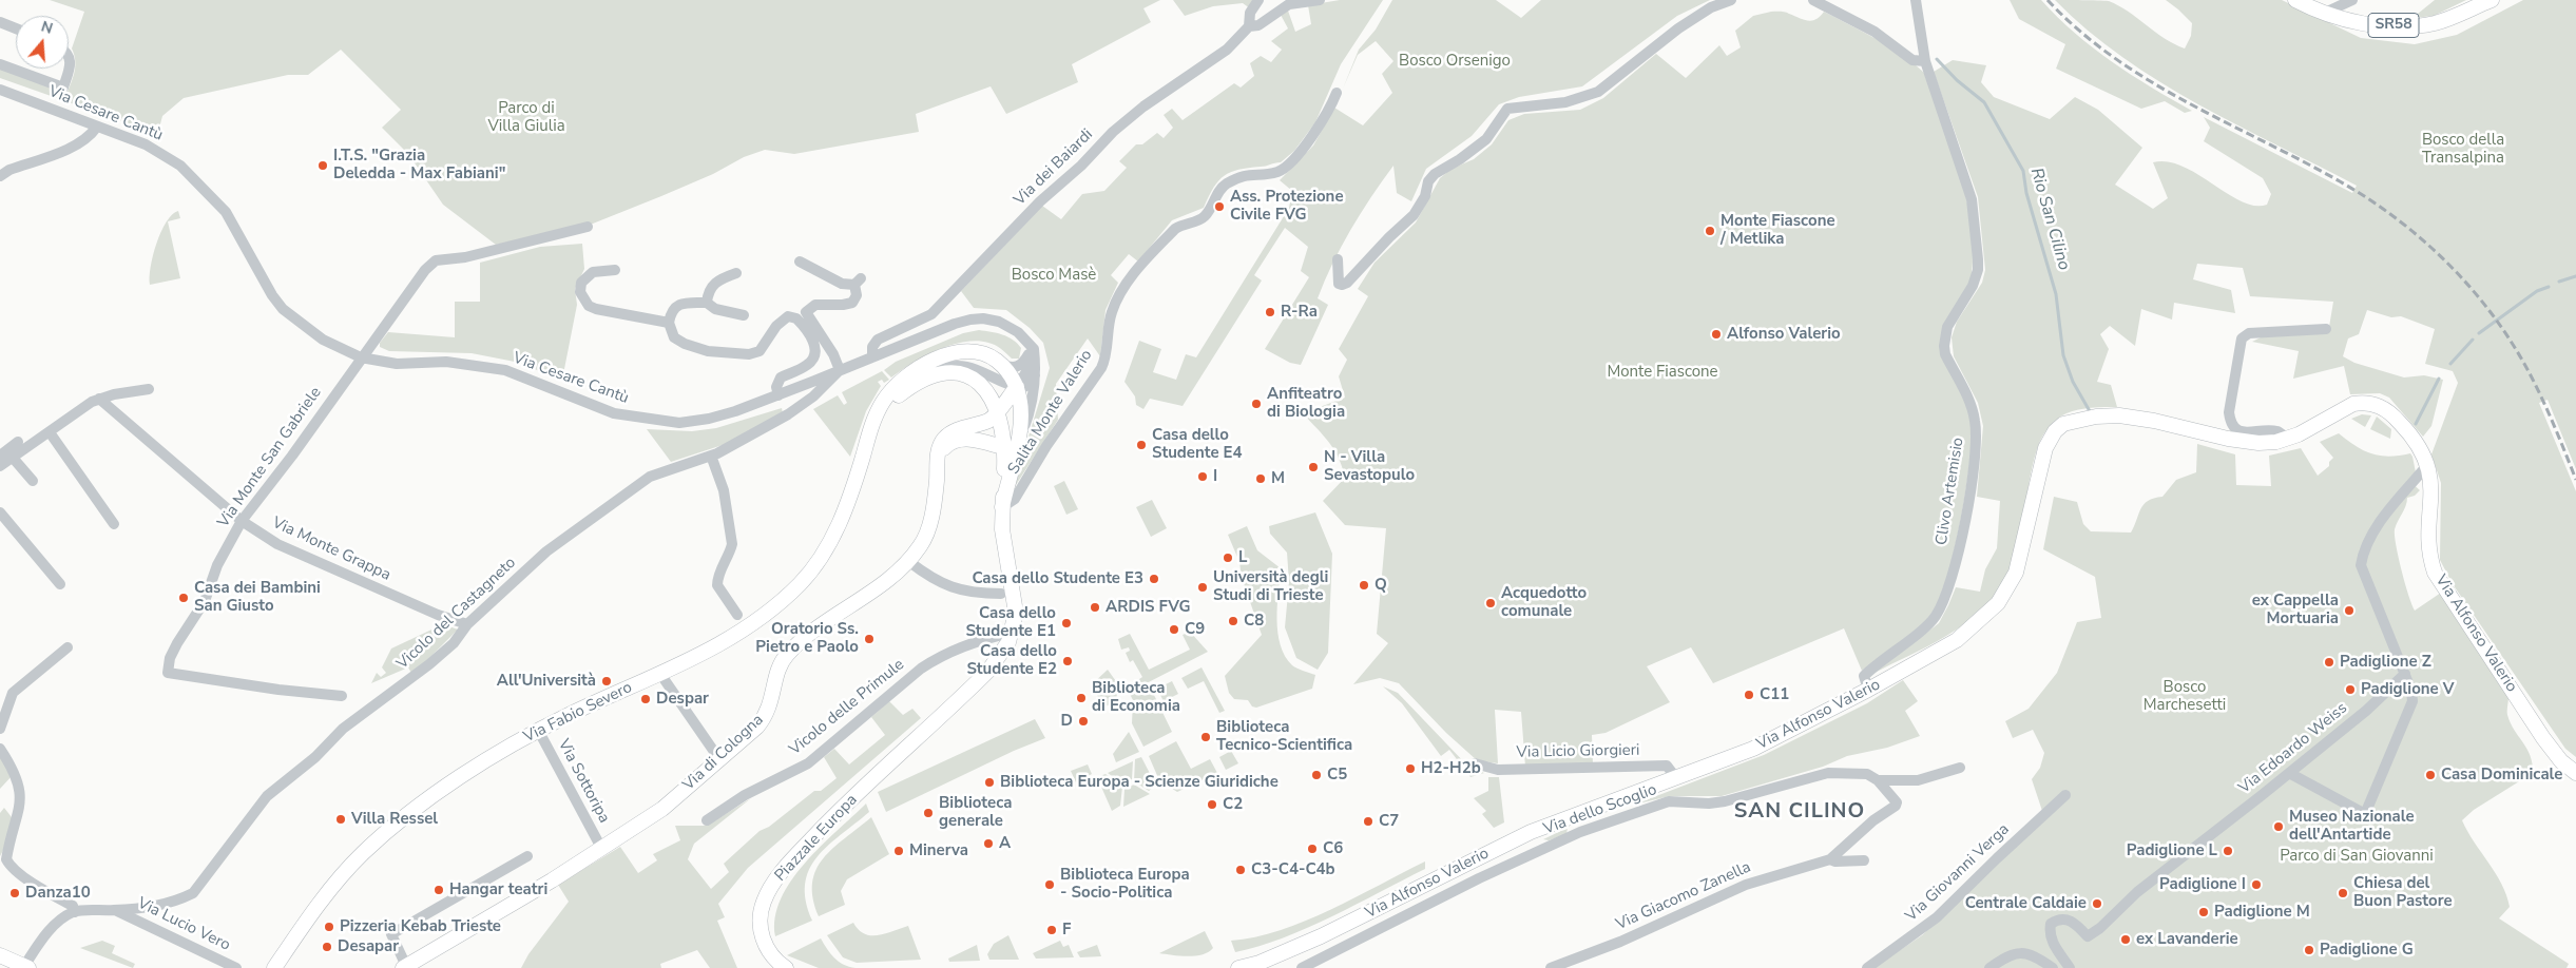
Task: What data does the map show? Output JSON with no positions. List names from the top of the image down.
{
  "streets": {
    "main road": [
      "SR58",
      "Via Alfonso Valerio",
      "Via Fabio Severo",
      "Via di Cologna",
      "Piazzale Europa"
    ],
    "street": [
      "Via Cesare Cantù",
      "Via dei Baiardi",
      "Salita Monte Valerio",
      "Via Monte San Gabriele",
      "Clivo Artemisio",
      "Via Monte Grappa",
      "Vicolo del Castagneto",
      "Vicolo delle Primule",
      "Via Edoardo Weiss",
      "Via Licio Giorgieri",
      "Via Sottoripa",
      "Via dello Scoglio",
      "Via Giovanni Verga",
      "Via Giacomo Zanella",
      "Via Lucio Vero"
    ]
  },
  "crossings": [
    ["Via Cesare Cantù", "Via dei Baiardi"],
    ["Via Cesare Cantù", "Via Monte San Gabriele"],
    ["Via Cesare Cantù", "Vicolo del Castagneto"],
    ["Via Cesare Cantù", "Via Fabio Severo"],
    ["Via Monte San Gabriele", "Via Monte Grappa"],
    ["Clivo Artemisio", "Via Alfonso Valerio"],
    ["Via Monte Grappa", "Vicolo del Castagneto"],
    ["Vicolo del Castagneto", "Via Lucio Vero"],
    ["Via Alfonso Valerio", "Via Licio Giorgieri"],
    ["Vicolo delle Primule", "Piazzale Europa"],
    ["Via Fabio Severo", "Via Sottoripa"],
    ["Via di Cologna", "Via Sottoripa"],
    ["Via dello Scoglio", "Via Giacomo Zanella"]
  ],
  "districts": ["SAN CILINO"],
  "water": ["Rio San Cilino"],
  "parks": [
    "Bosco Orsenigo",
    "Parco di Villa Giulia",
    "Bosco della Transalpina",
    "Bosco Masè",
    "Monte Fiascone",
    "Bosco Marchesetti",
    "Parco di San Giovanni"
  ],
  "places": [
    "I.T.S. \"Grazia Deledda - Max Fabiani\"",
    "Ass. Protezione Civile FVG",
    "Monte Fiascone / Metlika",
    "R-Ra",
    "Alfonso Valerio",
    "Anfiteatro di Biologia",
    "Casa dello Studente E4",
    "N - Villa Sevastopulo",
    "I",
    "M",
    "L",
    "Casa dello Studente E3",
    "Q",
    "Università degli Studi di Trieste",
    "Casa dei Bambini San Giusto",
    "Acquedotto comunale",
    "ARDIS FVG",
    "ex Cappella Mortuaria",
    "C8",
    "Casa dello Studente E1",
    "C9",
    "Oratorio Ss. Pietro e Paolo",
    "Casa dello Studente E2",
    "Padiglione Z",
    "All'Università",
    "Padiglione V",
    "C11",
    "Biblioteca di Economia",
    "Despar",
    "D",
    "Biblioteca Tecnico-Scientifica",
    "H2-H2b",
    "C5",
    "Casa Dominicale",
    "Biblioteca Europa - Scienze Giuridiche",
    "C2",
    "Biblioteca generale",
    "Villa Ressel",
    "C7",
    "Museo Nazionale dell'Antartide",
    "A",
    "C6",
    "Minerva",
    "Padiglione L",
    "C3-C4-C4b",
    "Biblioteca Europa - Socio-Politica",
    "Padiglione I",
    "Hangar teatri",
    "Danza10",
    "Chiesa del Buon Pastore",
    "Centrale Caldaie",
    "Padiglione M",
    "Pizzeria Kebab Trieste",
    "F",
    "ex Lavanderie",
    "Desapar",
    "Padiglione G"
  ],
  "north": "top"
}
